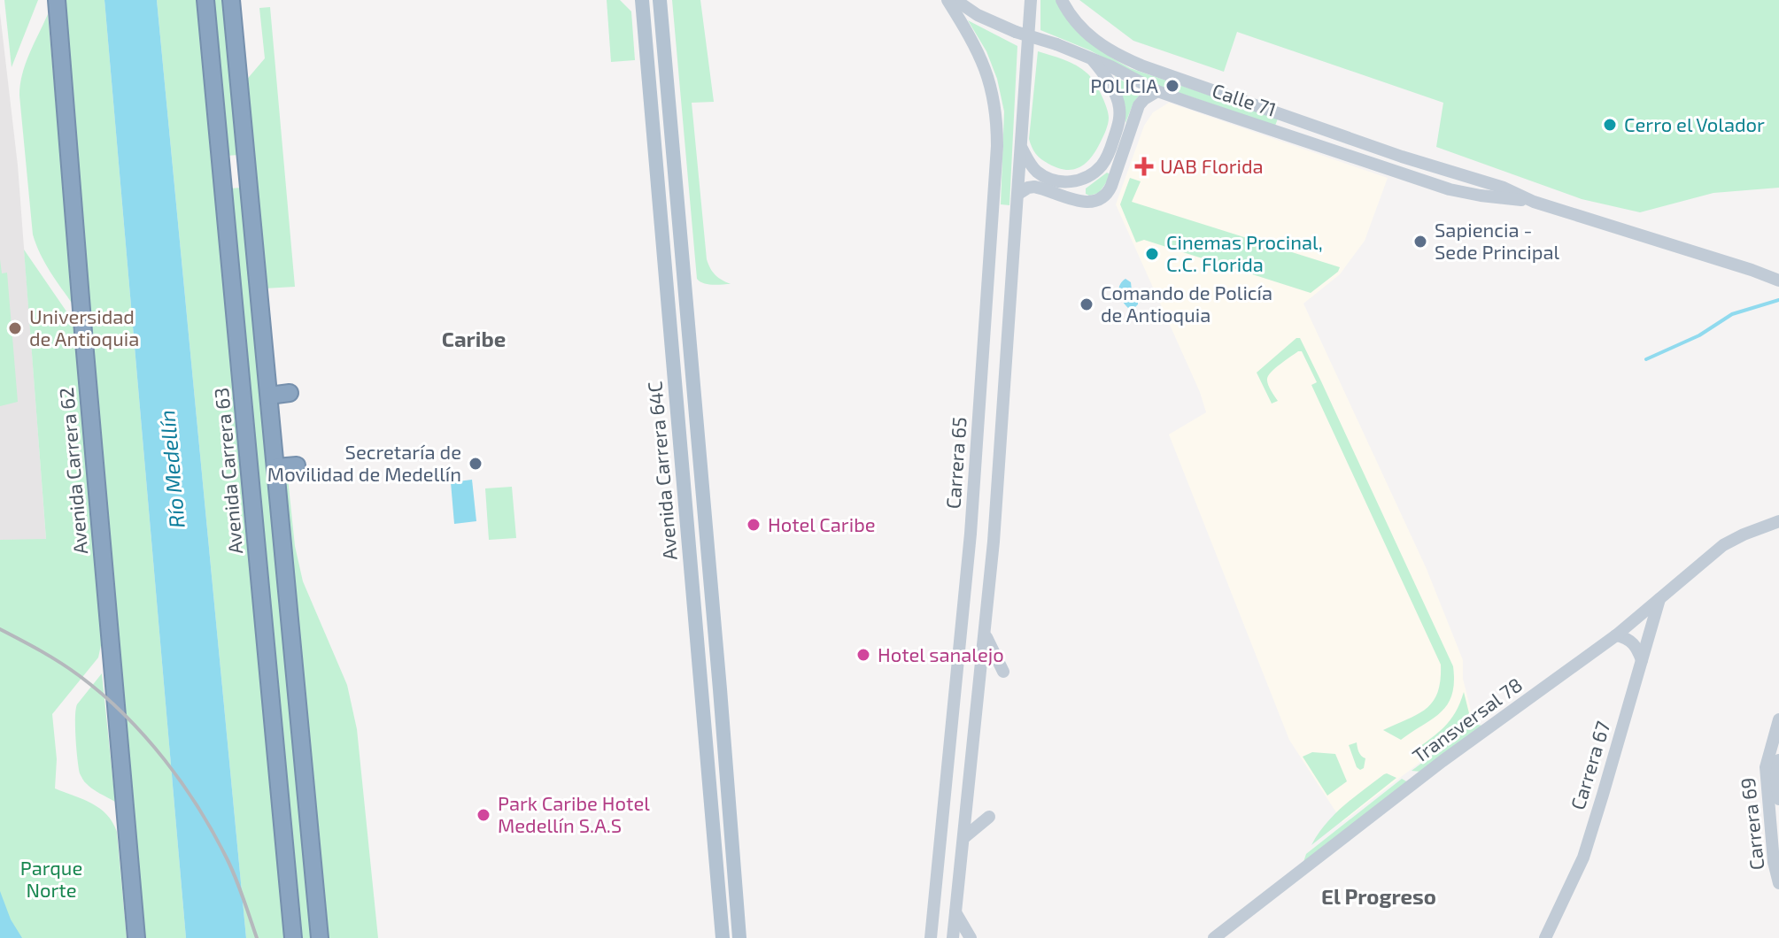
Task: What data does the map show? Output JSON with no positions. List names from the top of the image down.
{
  "streets": {
    "highway": ["Avenida Carrera 62", "Avenida Carrera 63"],
    "main road": [
      "Calle 71",
      "Carrera 65",
      "Avenida Carrera 64C",
      "Transversal 78",
      "Carrera 67",
      "Carrera 69"
    ]
  },
  "crossings": [
    ["Transversal 78", "Carrera 67"]
  ],
  "districts": ["Caribe", "El Progreso"],
  "water": ["Río Medellín"],
  "parks": ["Parque Norte"],
  "places": {
    "other": [
      "POLICIA",
      "Cerro el Volador",
      "Sapiencia - Sede Principal",
      "Cinemas Procinal, C.C. Florida",
      "Comando de Policía de Antioquia",
      "Universidad de Antioquia",
      "Secretaría de Movilidad de Medellín",
      "Hotel Caribe",
      "Hotel sanalejo",
      "Park Caribe Hotel Medellín S.A.S"
    ],
    "health": ["UAB Florida"]
  }
}
